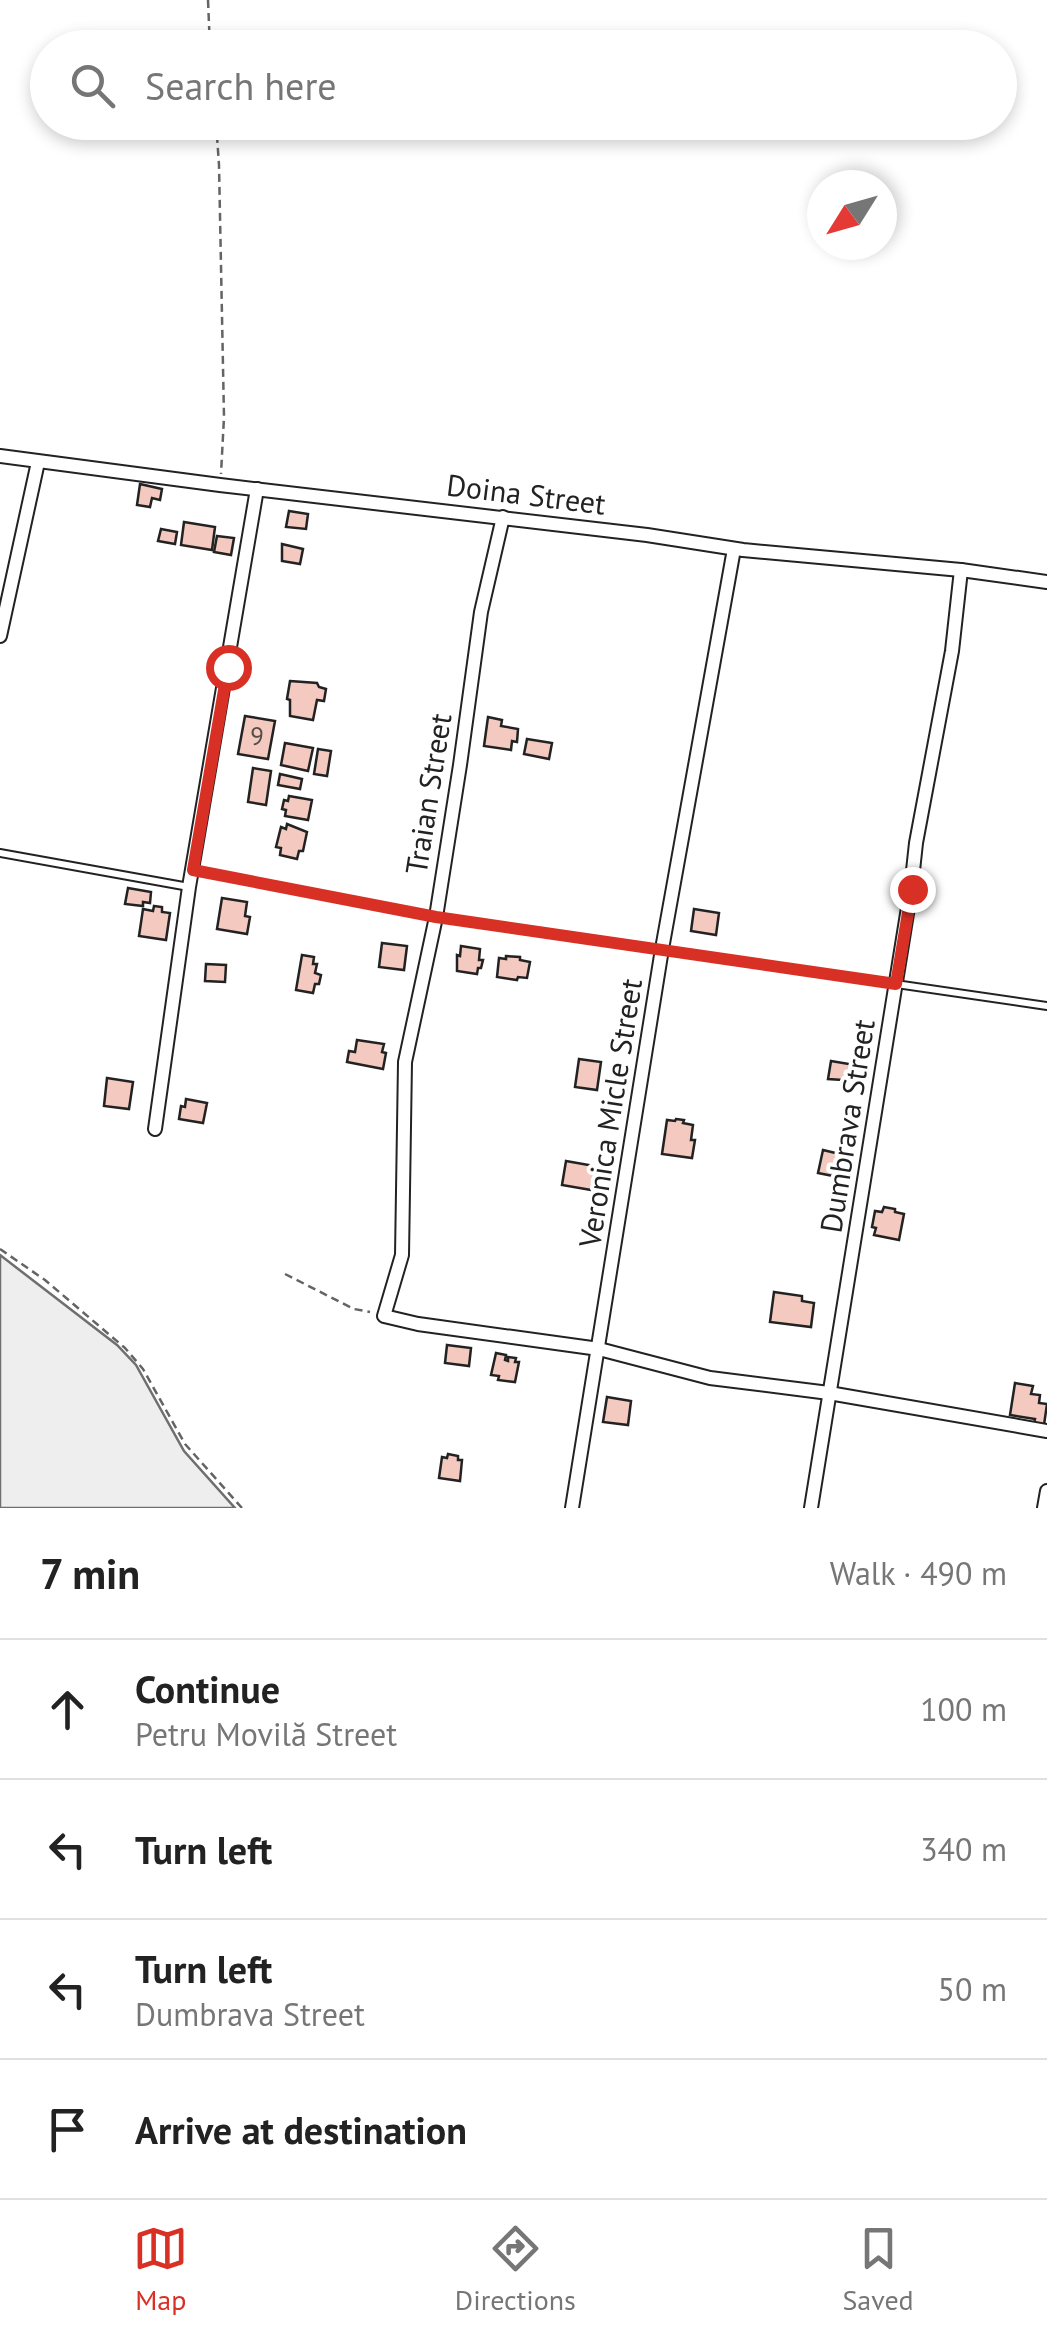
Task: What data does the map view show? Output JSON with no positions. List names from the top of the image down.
{
  "streets": {
    "street": [
      "Doina Street",
      "Traian Street",
      "Veronica Micle Street",
      "Dumbrava Street"
    ]
  },
  "crossings": [
    ["Doina Street", "Traian Street"],
    ["Doina Street", "Veronica Micle Street"],
    ["Doina Street", "Dumbrava Street"]
  ],
  "house_numbers": ["9"],
  "north": "bottom left",
  "page": {
    "search": "Search here",
    "heading": ["7 min", "Walk · 490 m"],
    "list": [
      ["Continue", "Petru Movilă Street", "100 m"],
      ["Turn left", "340 m"],
      ["Turn left", "Dumbrava Street", "50 m"],
      "Arrive at destination"
    ],
    "nav": ["Map", "Directions", "Saved"]
  }
}
